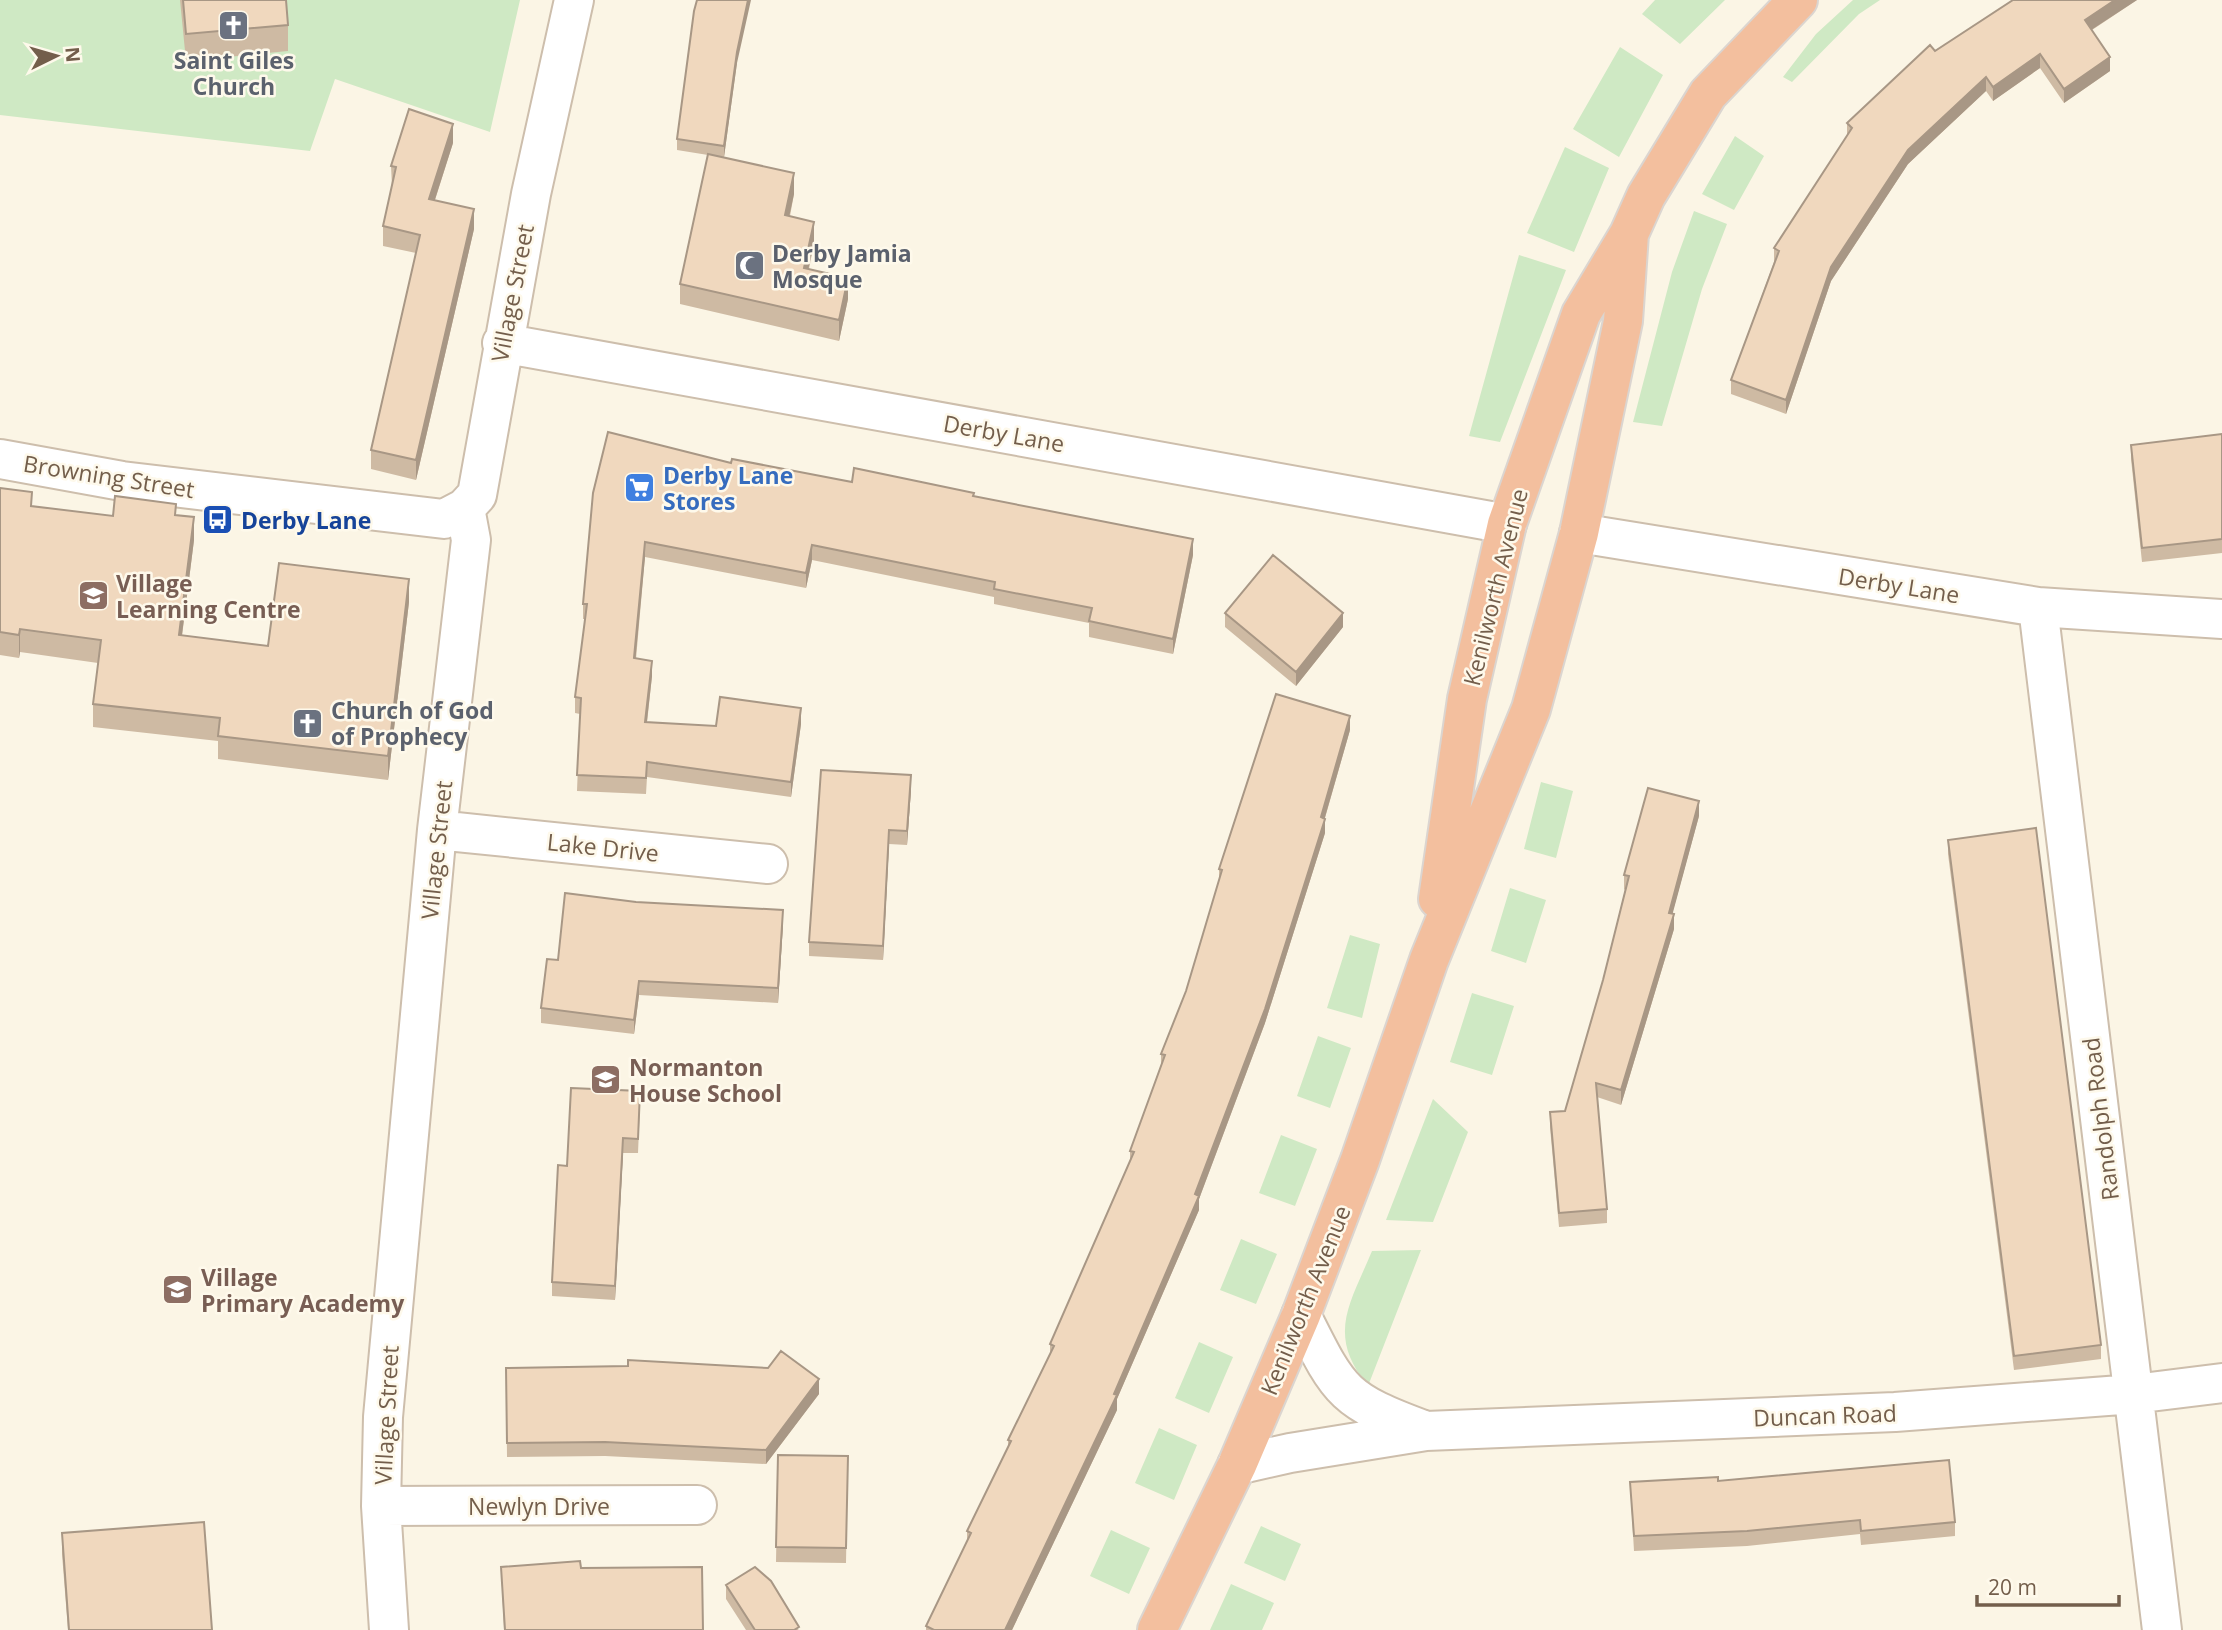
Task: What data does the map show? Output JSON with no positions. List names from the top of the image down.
{
  "streets": {
    "highway": ["Kenilworth Avenue"],
    "street": [
      "Village Street",
      "Derby Lane",
      "Browning Street",
      "Lake Drive",
      "Randolph Road",
      "Duncan Road",
      "Newlyn Drive"
    ]
  },
  "crossings": [
    ["Village Street", "Derby Lane"],
    ["Village Street", "Browning Street"],
    ["Village Street", "Lake Drive"],
    ["Village Street", "Newlyn Drive"],
    ["Derby Lane", "Kenilworth Avenue"],
    ["Derby Lane", "Randolph Road"],
    ["Kenilworth Avenue", "Duncan Road"],
    ["Randolph Road", "Duncan Road"]
  ],
  "places": {
    "church": ["Saint Giles Church", "Church of God of Prophecy"],
    "mosque": ["Derby Jamia Mosque"],
    "supermarket": ["Derby Lane Stores"],
    "bus stop": ["Derby Lane"],
    "school or university": ["Village Learning Centre", "Normanton House School", "Village Primary Academy"]
  },
  "scale_bar": "20 m",
  "north": "right"
}
